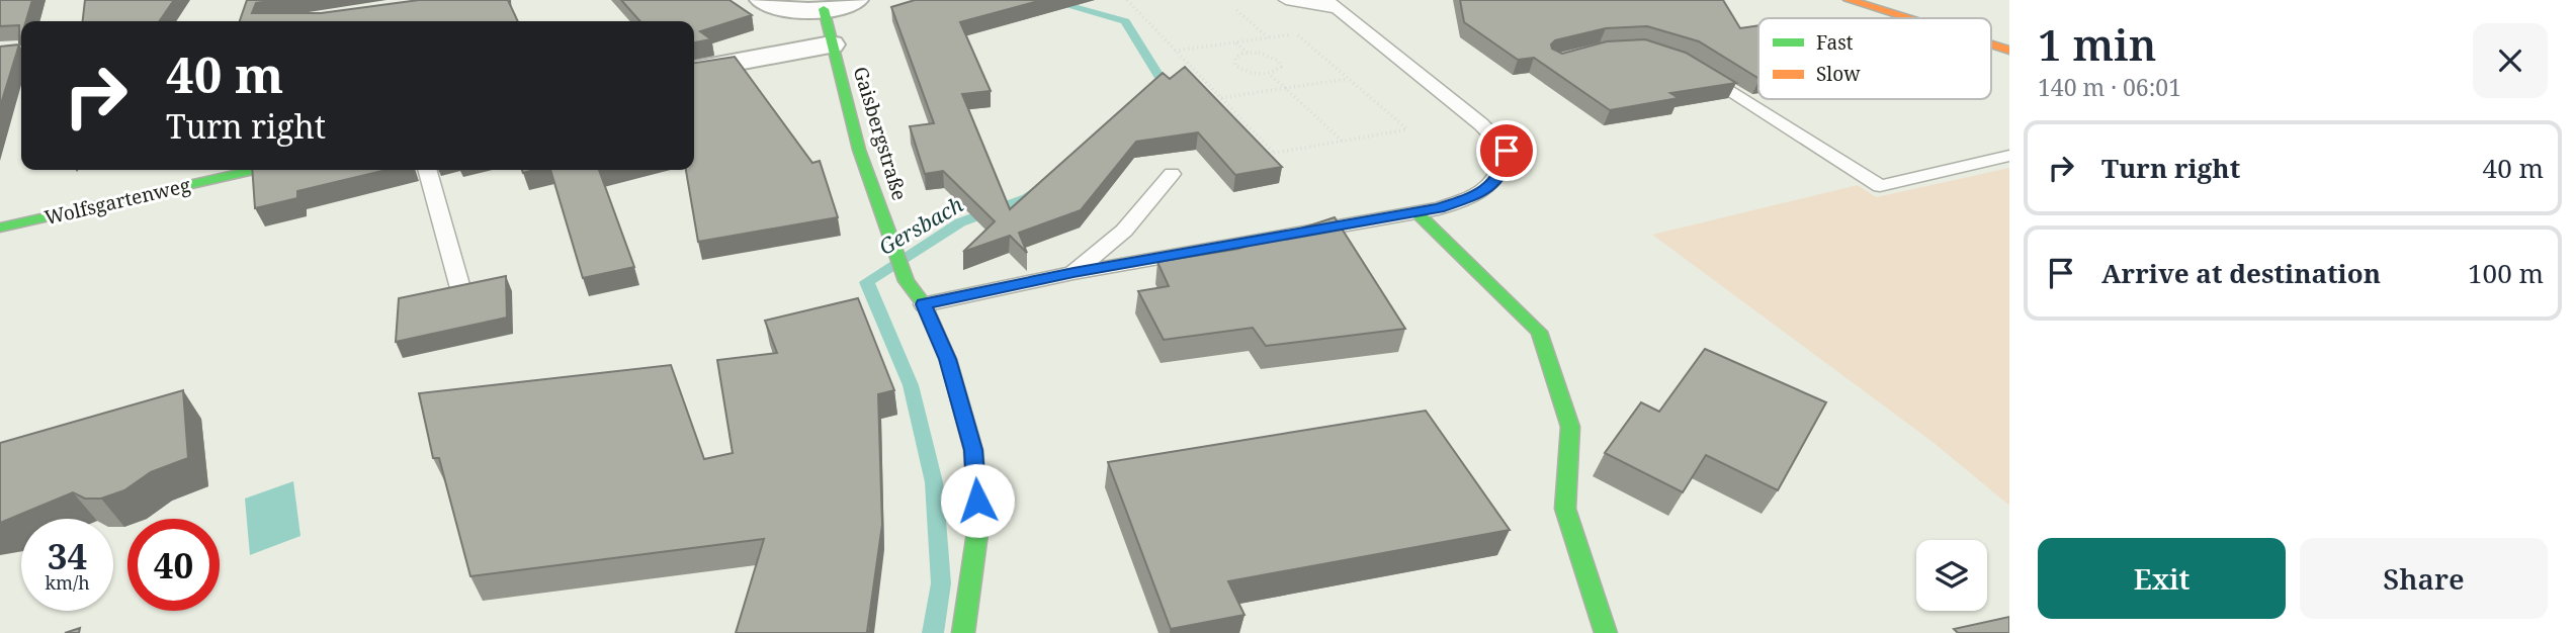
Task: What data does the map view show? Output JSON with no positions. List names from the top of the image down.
{
  "streets": {
    "street": ["Gaisbergstraße", "Wolfsgartenweg"]
  },
  "water": ["Gersbach"],
  "legend": ["Fast", "Slow"],
  "page": {
    "heading": ["1 min", "140 m · 06:01"],
    "turn": ["40 m", "Turn right"],
    "list": [
      {
        "name": "Turn right",
        "value": "40 m"
      },
      {
        "name": "Arrive at destination",
        "value": "100 m"
      }
    ],
    "speed": "34 km/h",
    "limit": "40",
    "buttons": ["Exit", "Share"]
  }
}
